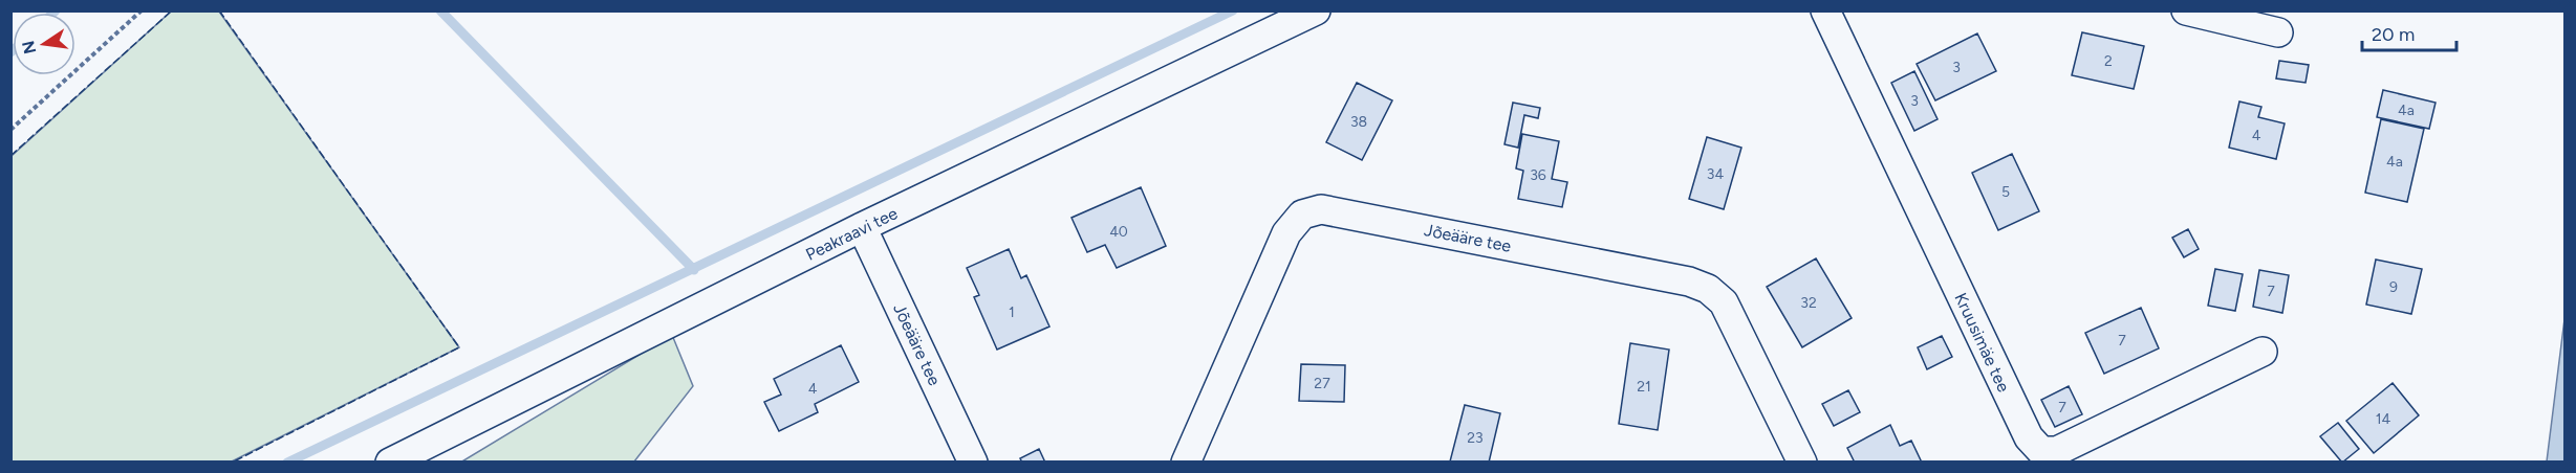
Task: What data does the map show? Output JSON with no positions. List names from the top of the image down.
{
  "streets": {
    "street": ["Peakraavi tee", "Jõeääre tee", "Kruusimäe tee"]
  },
  "crossings": [
    ["Peakraavi tee", "Jõeääre tee"]
  ],
  "house_numbers": [
    "2",
    "3",
    "3",
    "4a",
    "38",
    "4",
    "4a",
    "34",
    "36",
    "5",
    "40",
    "9",
    "7",
    "32",
    "1",
    "7",
    "27",
    "21",
    "4",
    "7",
    "14",
    "23"
  ],
  "scale_bar": "20 m",
  "north": "left"
}
